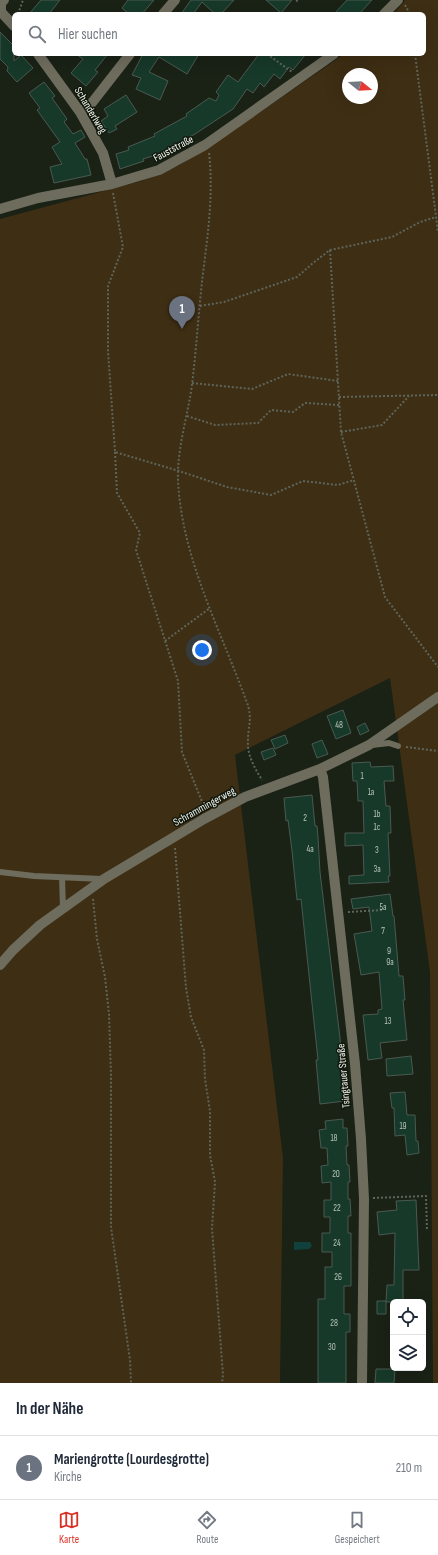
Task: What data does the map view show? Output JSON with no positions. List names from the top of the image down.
{
  "streets": {
    "street": [
      "Schanderlweg",
      "Fauststraße",
      "Schrammingerweg",
      "Tsingtauer Straße"
    ]
  },
  "crossings": [
    ["Schanderlweg", "Fauststraße"],
    ["Schrammingerweg", "Tsingtauer Straße"]
  ],
  "house_numbers": [
    "48",
    "1",
    "1a",
    "1b",
    "2",
    "1c",
    "4a",
    "3",
    "3a",
    "5a",
    "7",
    "9",
    "9a",
    "13",
    "19",
    "18",
    "20",
    "22",
    "24",
    "26",
    "28",
    "30"
  ],
  "north": "right",
  "page": {
    "search": "Hier suchen",
    "pins": "1",
    "heading": "In der Nähe",
    "list": [
      {
        "mark": "1",
        "name": "Mariengrotte (Lourdesgrotte)",
        "note": "Kirche",
        "value": "210 m"
      }
    ],
    "nav": ["Karte", "Route", "Gespeichert"]
  }
}
